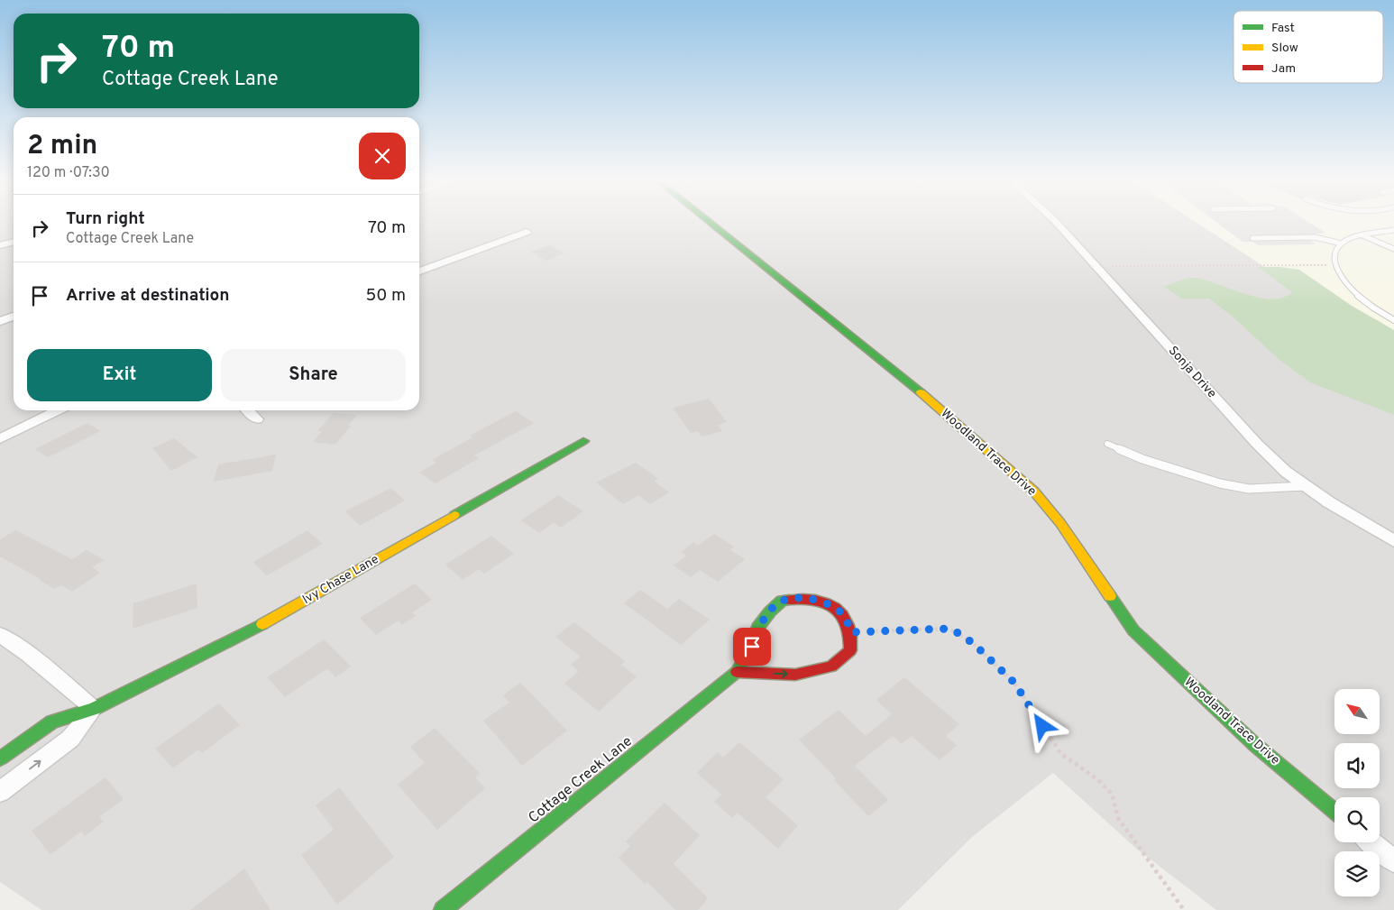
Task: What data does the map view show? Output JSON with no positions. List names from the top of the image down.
{
  "streets": {
    "street": [
      "Sonja Drive",
      "Woodland Trace Drive",
      "Ivy Chase Lane",
      "Cottage Creek Lane"
    ]
  },
  "legend": ["Fast", "Slow", "Jam"],
  "north": "top left",
  "page": {
    "turn": ["70 m", "Cottage Creek Lane"],
    "heading": ["2 min", "120 m · 07:30"],
    "list": [
      {
        "name": "Turn right",
        "note": "Cottage Creek Lane",
        "value": "70 m"
      },
      {
        "name": "Arrive at destination",
        "value": "50 m"
      }
    ],
    "buttons": ["Exit", "Share"]
  }
}
